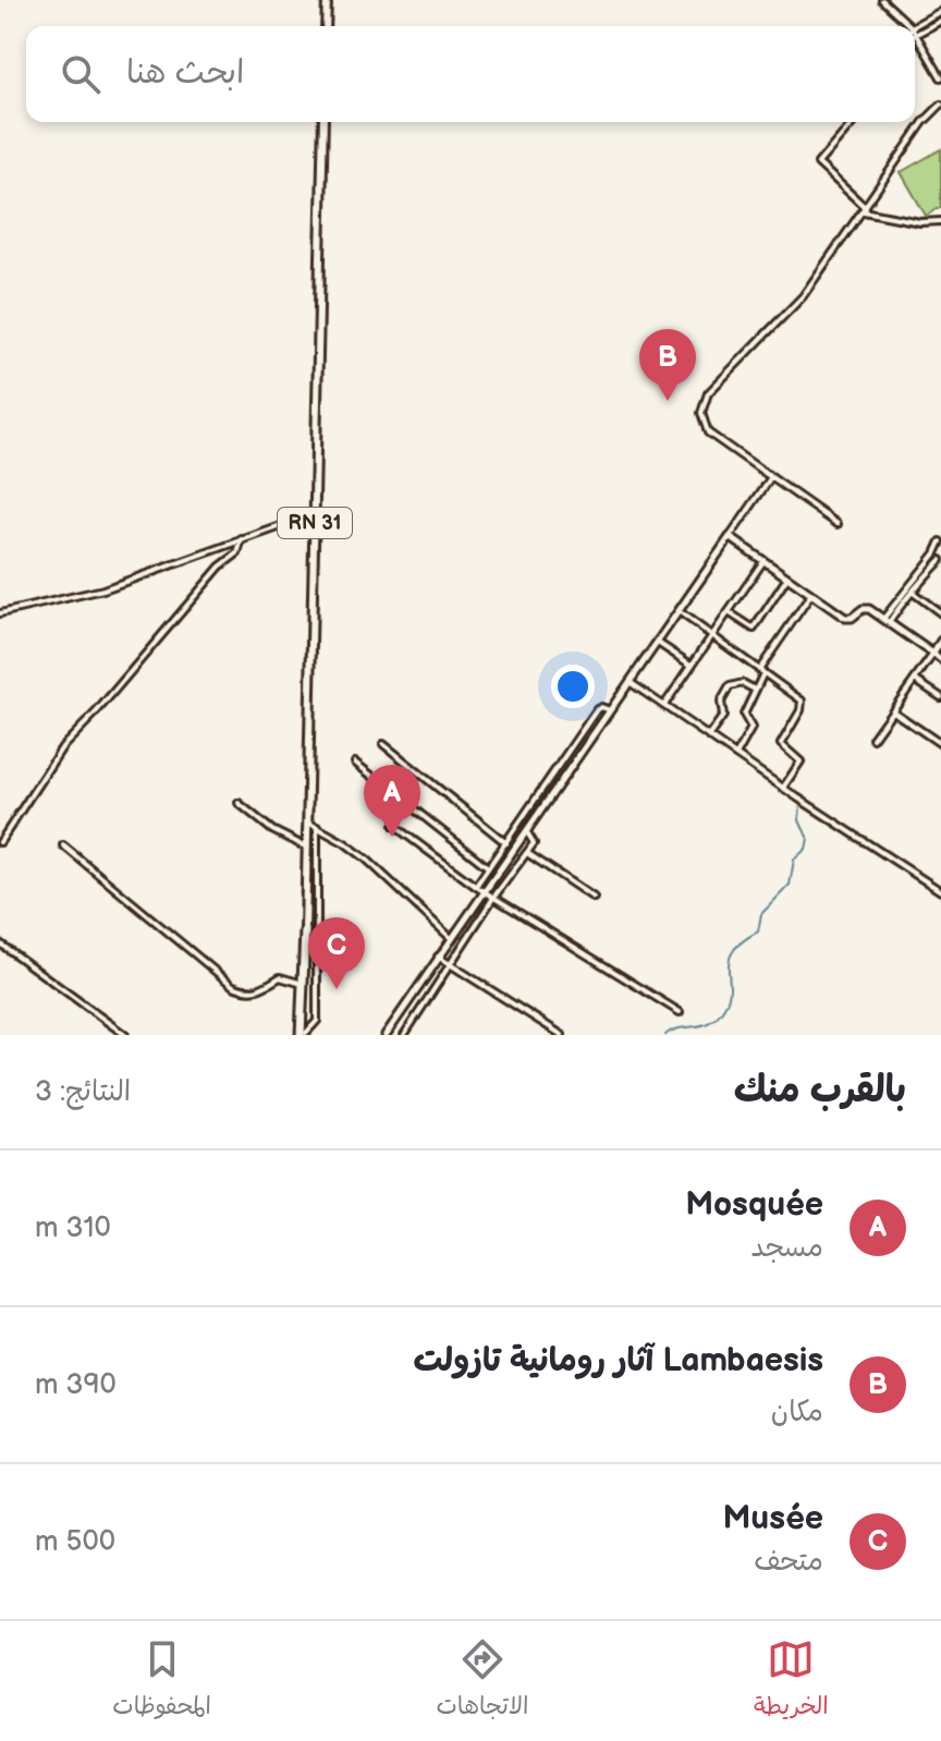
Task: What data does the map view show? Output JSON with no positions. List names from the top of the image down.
{
  "streets": {
    "highway": ["RN 31"]
  },
  "page": {
    "search": "ابحث هنا",
    "pins": ["B", "A", "C"],
    "heading": ["بالقرب منك", "النتائج: 3"],
    "list": [
      {
        "mark": "A",
        "name": "Mosquée",
        "note": "مسجد",
        "value": "310 m"
      },
      {
        "mark": "B",
        "name": "Lambaesis آثار رومانية تازولت",
        "note": "مكان",
        "value": "390 m"
      },
      {
        "mark": "C",
        "name": "Musée",
        "note": "متحف",
        "value": "500 m"
      }
    ],
    "nav": ["الخريطة", "الاتجاهات", "المحفوظات"]
  }
}
